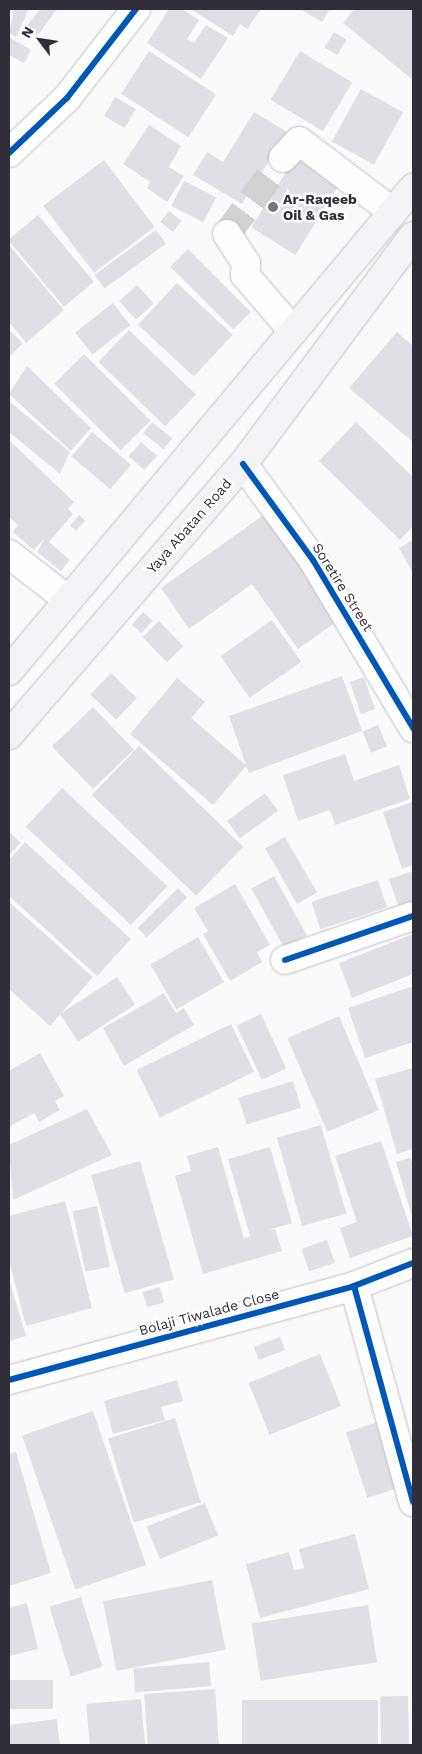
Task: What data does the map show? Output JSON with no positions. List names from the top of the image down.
{
  "streets": {
    "main road": ["Yaya Abatan Road"],
    "street": ["Soretire Street", "Bolaji Tiwalade Close"]
  },
  "crossings": [
    ["Yaya Abatan Road", "Soretire Street"]
  ],
  "places": ["Ar-Raqeeb Oil & Gas"],
  "north": "top left"
}
